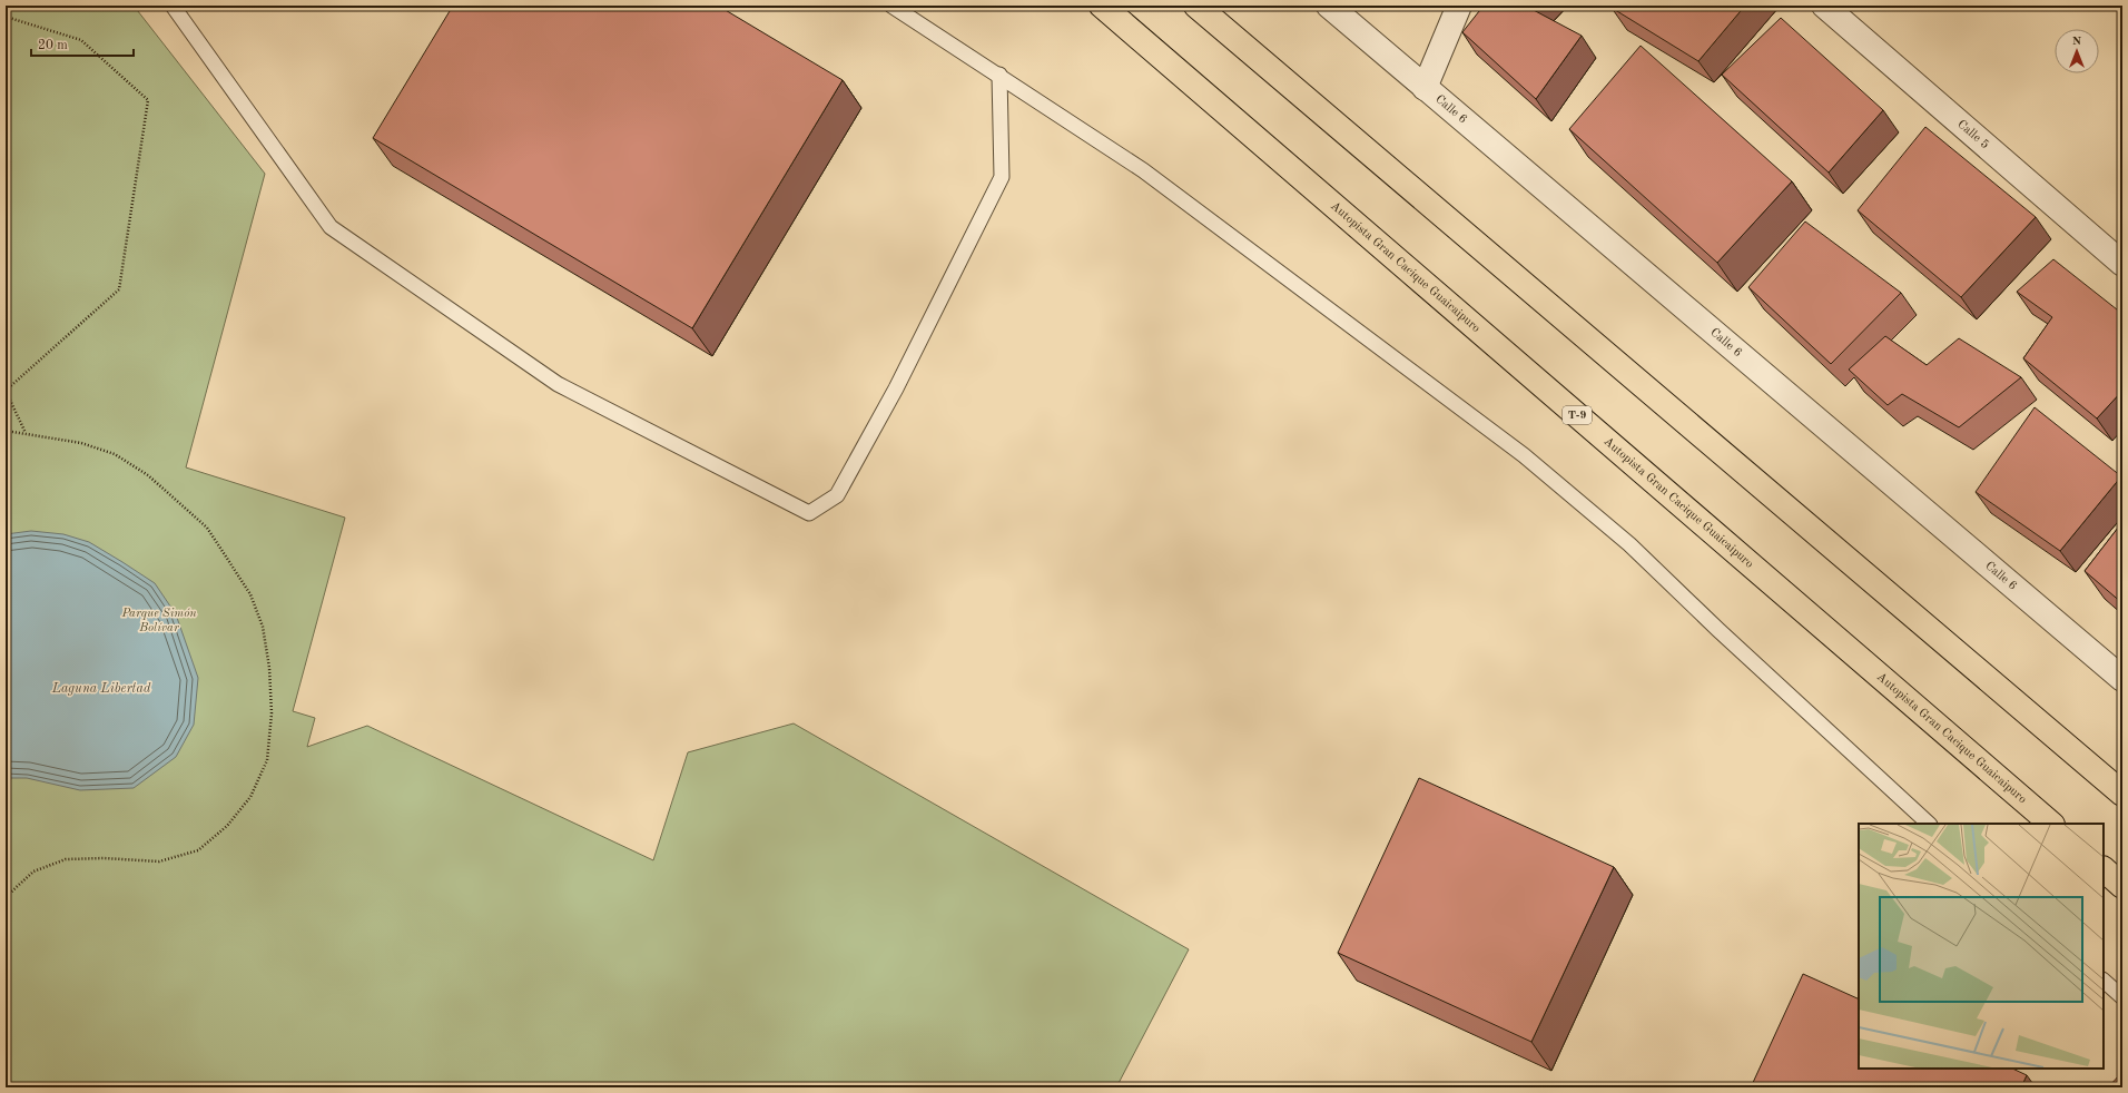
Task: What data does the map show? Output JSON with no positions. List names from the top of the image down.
{
  "streets": {
    "highway": ["Autopista Gran Cacique Guaicaipuro", "T-9"],
    "street": ["Calle 6", "Calle 5"]
  },
  "water": ["Laguna Libertad"],
  "parks": ["Parque Simón Bolívar"],
  "scale_bar": "20 m",
  "north": "top"
}
